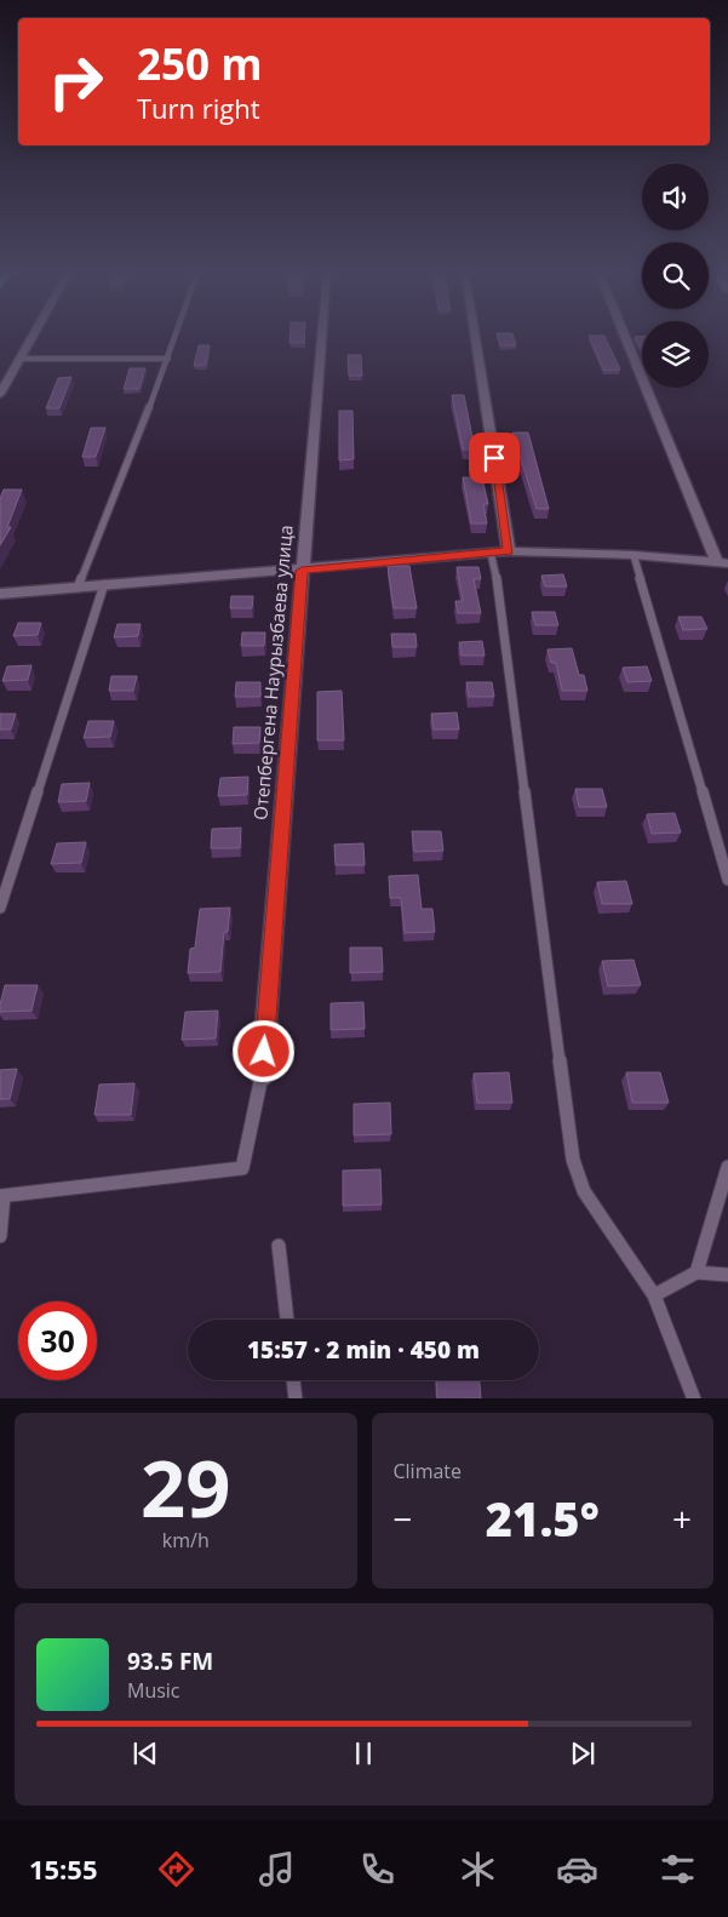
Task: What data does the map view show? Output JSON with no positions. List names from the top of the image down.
{
  "streets": {
    "street": ["Отепбергена Наурызбаева улица"]
  },
  "page": {
    "turn": ["250 m", "Turn right"],
    "limit": "30",
    "trip": "15:57 · 2 min · 450 m",
    "tile": [
      ["29", "km/h"],
      "Climate"
    ],
    "heat": ["−", "21.5°", "+"],
    "song": ["93.5 FM", "Music"],
    "tabs": "15:55"
  }
}
